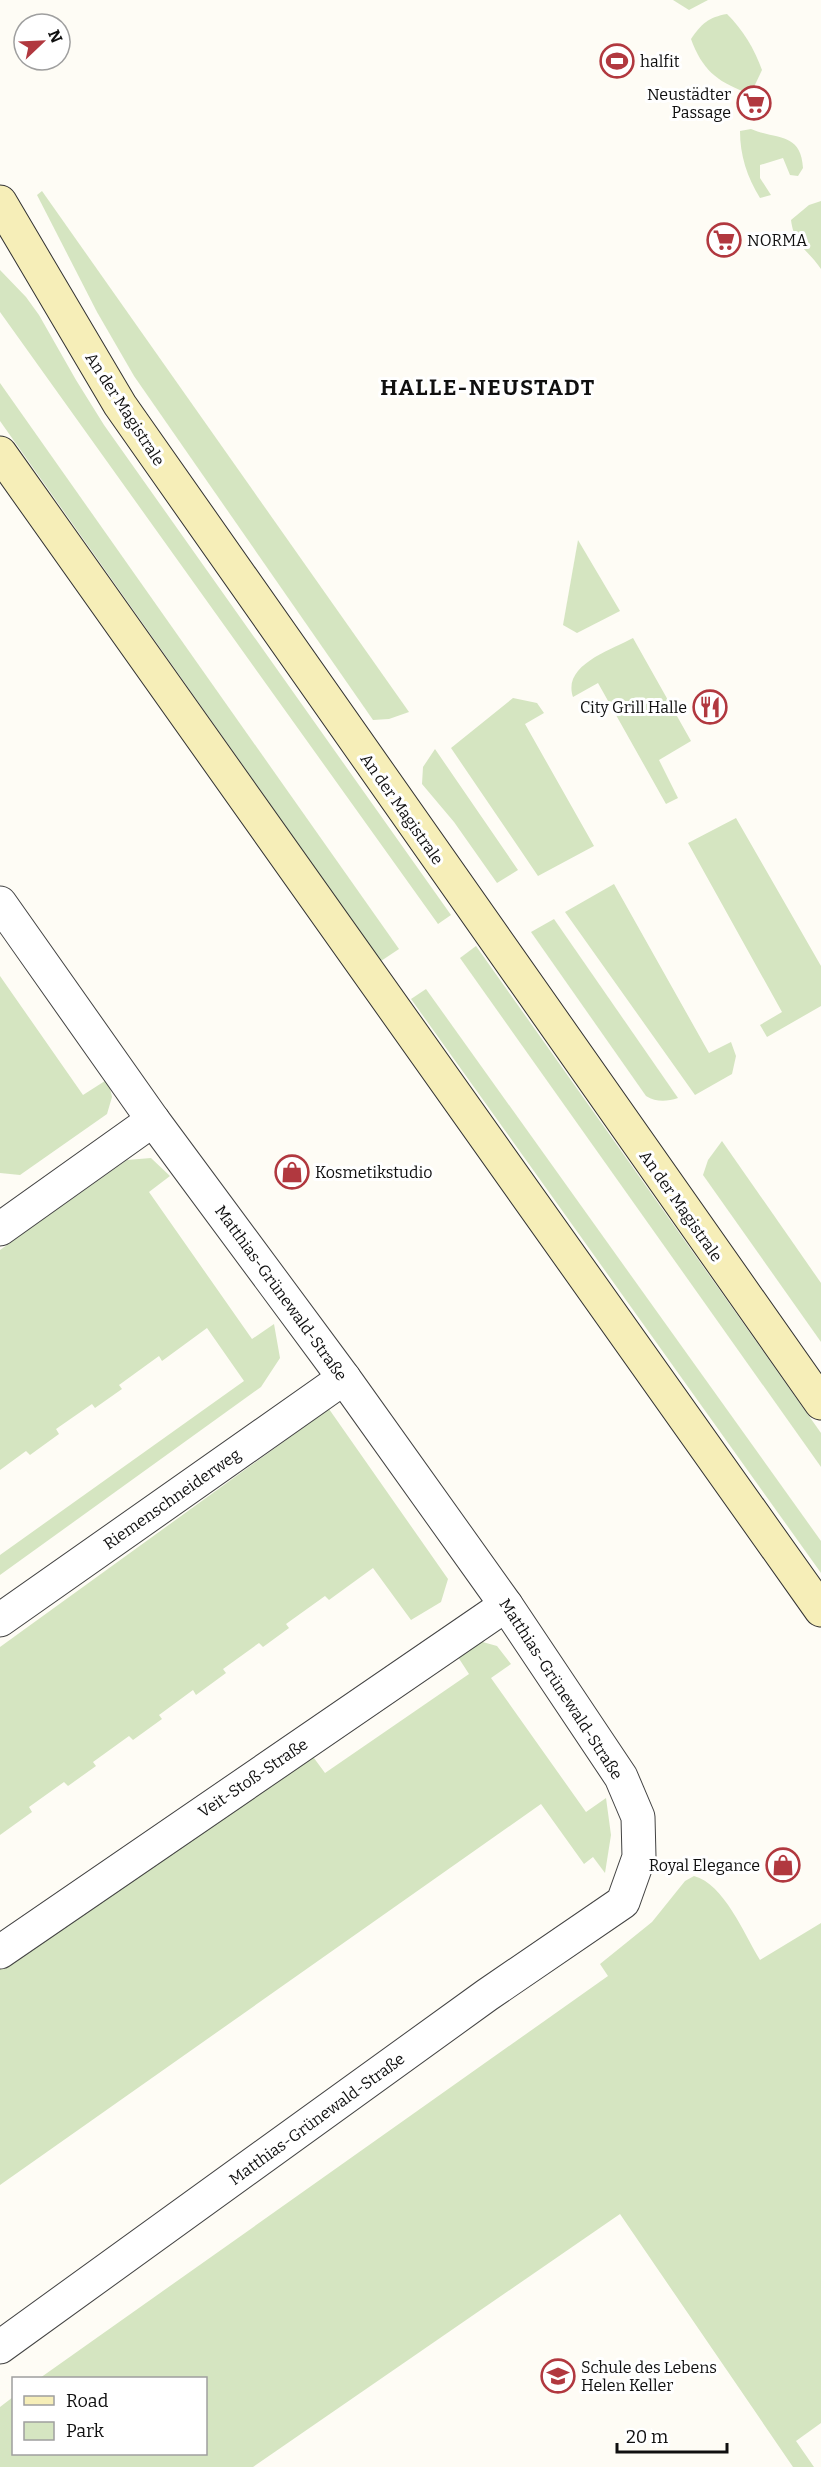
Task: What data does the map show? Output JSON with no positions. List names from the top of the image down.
{
  "streets": {
    "main road": ["An der Magistrale"],
    "street": ["Matthias-Grünewald-Straße", "Riemenschneiderweg", "Veit-Stoß-Straße"]
  },
  "crossings": [
    ["Matthias-Grünewald-Straße", "Riemenschneiderweg"],
    ["Matthias-Grünewald-Straße", "Veit-Stoß-Straße"]
  ],
  "districts": ["HALLE-NEUSTADT"],
  "places": {
    "sports": ["halfit"],
    "supermarket": ["Neustädter Passage", "NORMA"],
    "restaurant": ["City Grill Halle"],
    "shop": ["Kosmetikstudio", "Royal Elegance"],
    "school or university": ["Schule des Lebens Helen Keller"]
  },
  "legend": ["Road", "Park"],
  "scale_bar": "20 m",
  "north": "top right"
}
